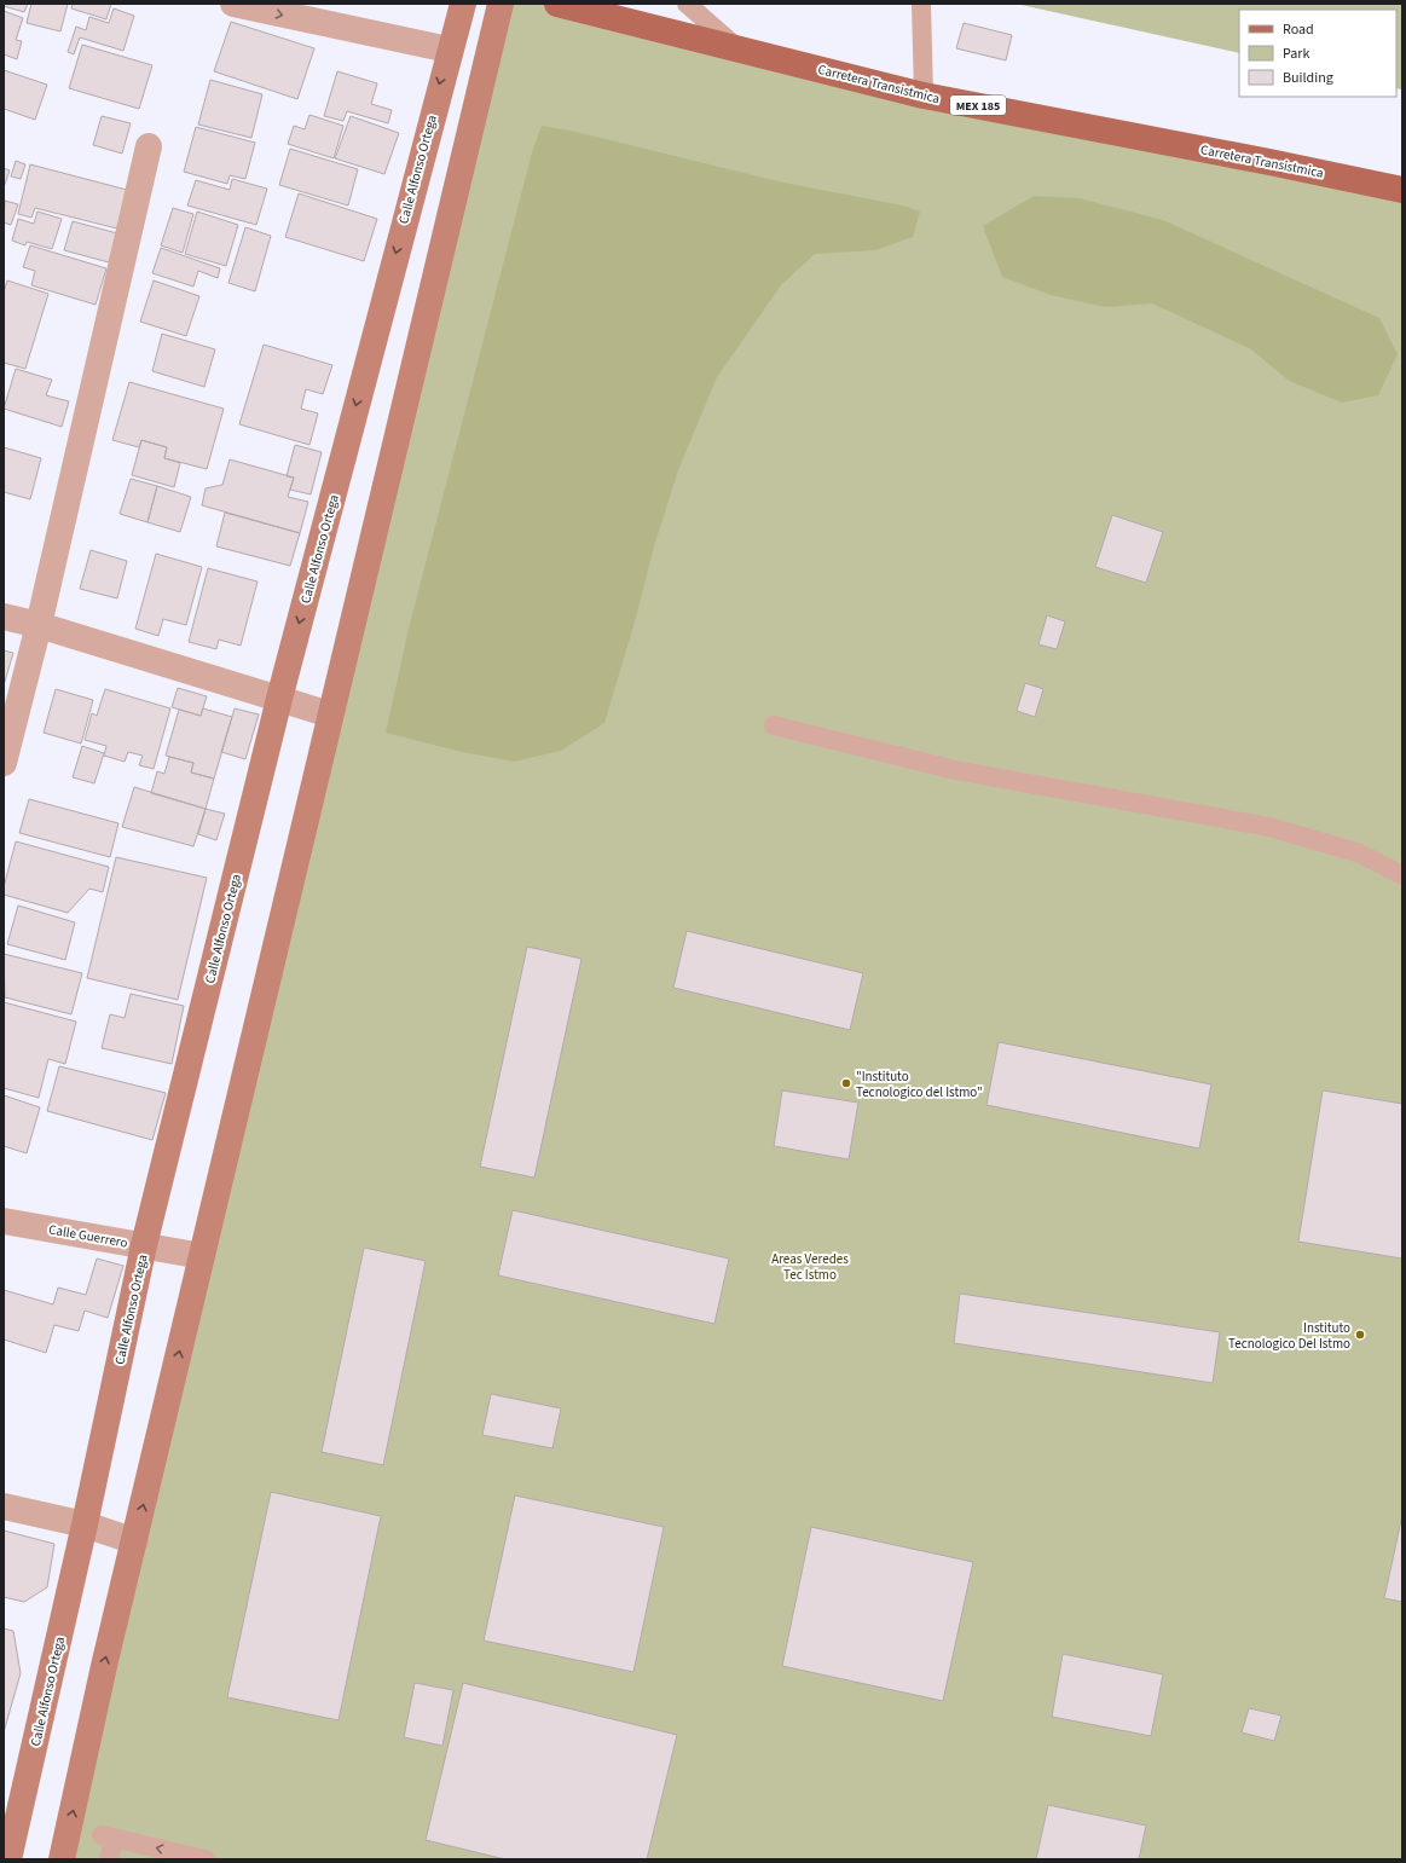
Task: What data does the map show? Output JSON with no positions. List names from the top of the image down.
{
  "streets": {
    "main road": ["Carretera Transistmica", "MEX 185"],
    "street": ["Calle Alfonso Ortega", "Calle Guerrero"]
  },
  "crossings": [
    ["Calle Alfonso Ortega", "Calle Guerrero"]
  ],
  "parks": ["Areas Veredes Tec Istmo"],
  "places": ["\"Instituto Tecnologico del Istmo\"", "Instituto Tecnologico Del Istmo"],
  "legend": ["Road", "Park", "Building"]
}
